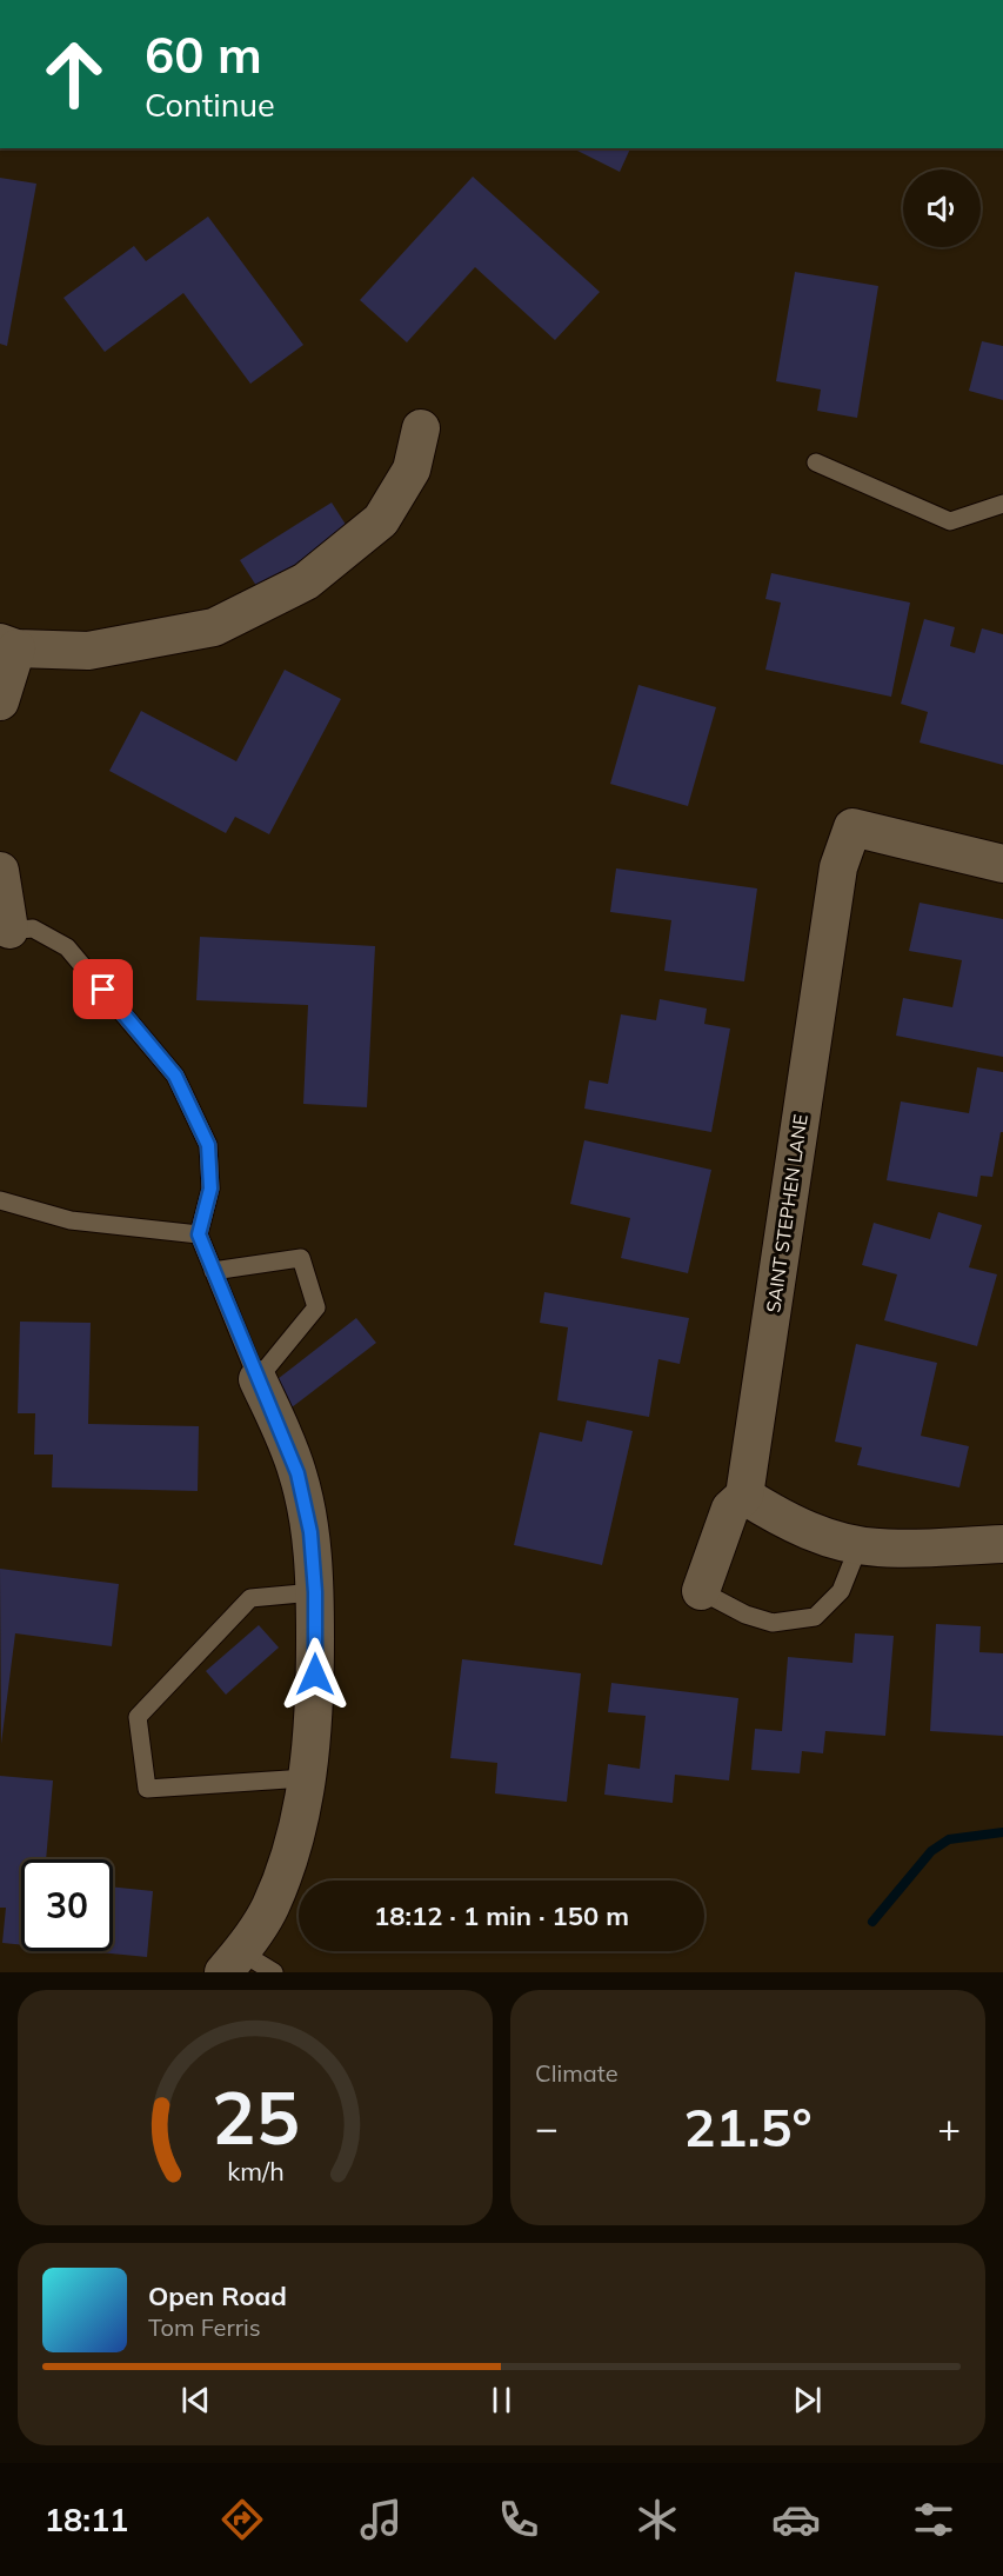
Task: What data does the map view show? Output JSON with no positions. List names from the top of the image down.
{
  "streets": {
    "street": ["SAINT STEPHEN LANE"]
  },
  "page": {
    "turn": ["60 m", "Continue"],
    "limit": "30",
    "trip": "18:12 · 1 min · 150 m",
    "tile": "Climate",
    "heat": ["−", "21.5°", "+"],
    "song": ["Open Road", "Tom Ferris"],
    "tabs": "18:11",
    "gauge": ["25", "km/h"]
  }
}
